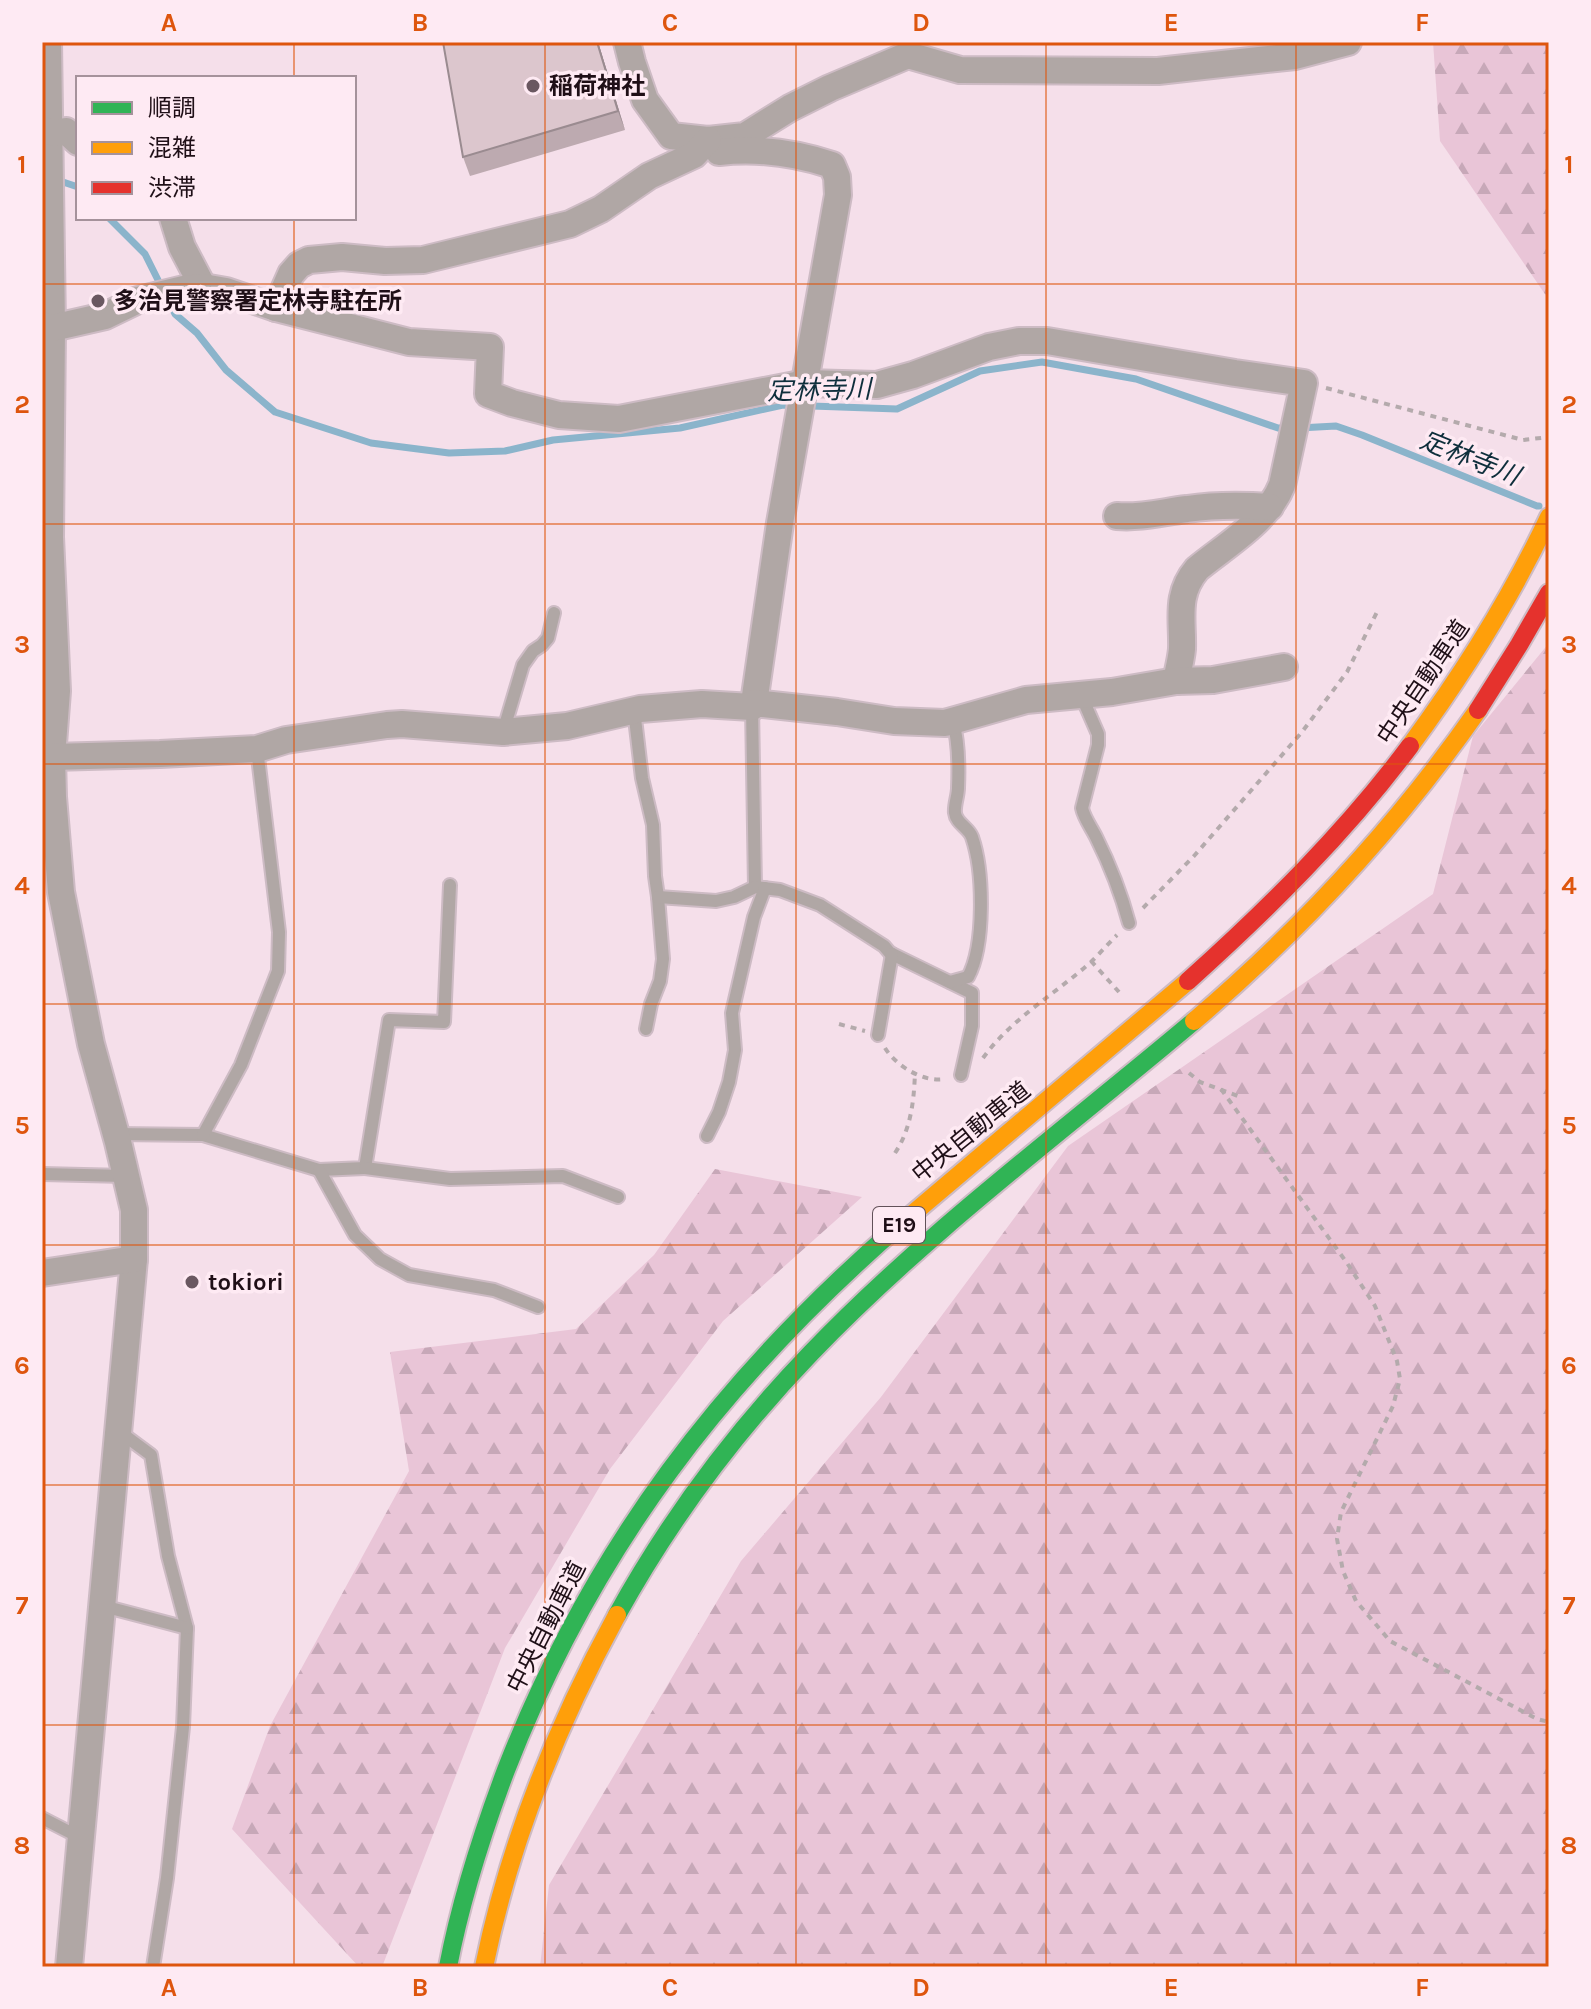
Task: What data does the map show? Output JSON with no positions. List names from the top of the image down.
{
  "streets": {
    "highway": ["中央自動車道", "E19"]
  },
  "water": ["定林寺川"],
  "places": ["稲荷神社", "多治見警察署定林寺駐在所", "tokiori"],
  "legend": ["順調", "混雑", "渋滞"],
  "grid": {
    "columns": [
      "A",
      "B",
      "C",
      "D",
      "E",
      "F"
    ],
    "rows": [
      "1",
      "2",
      "3",
      "4",
      "5",
      "6",
      "7",
      "8"
    ]
  }
}
